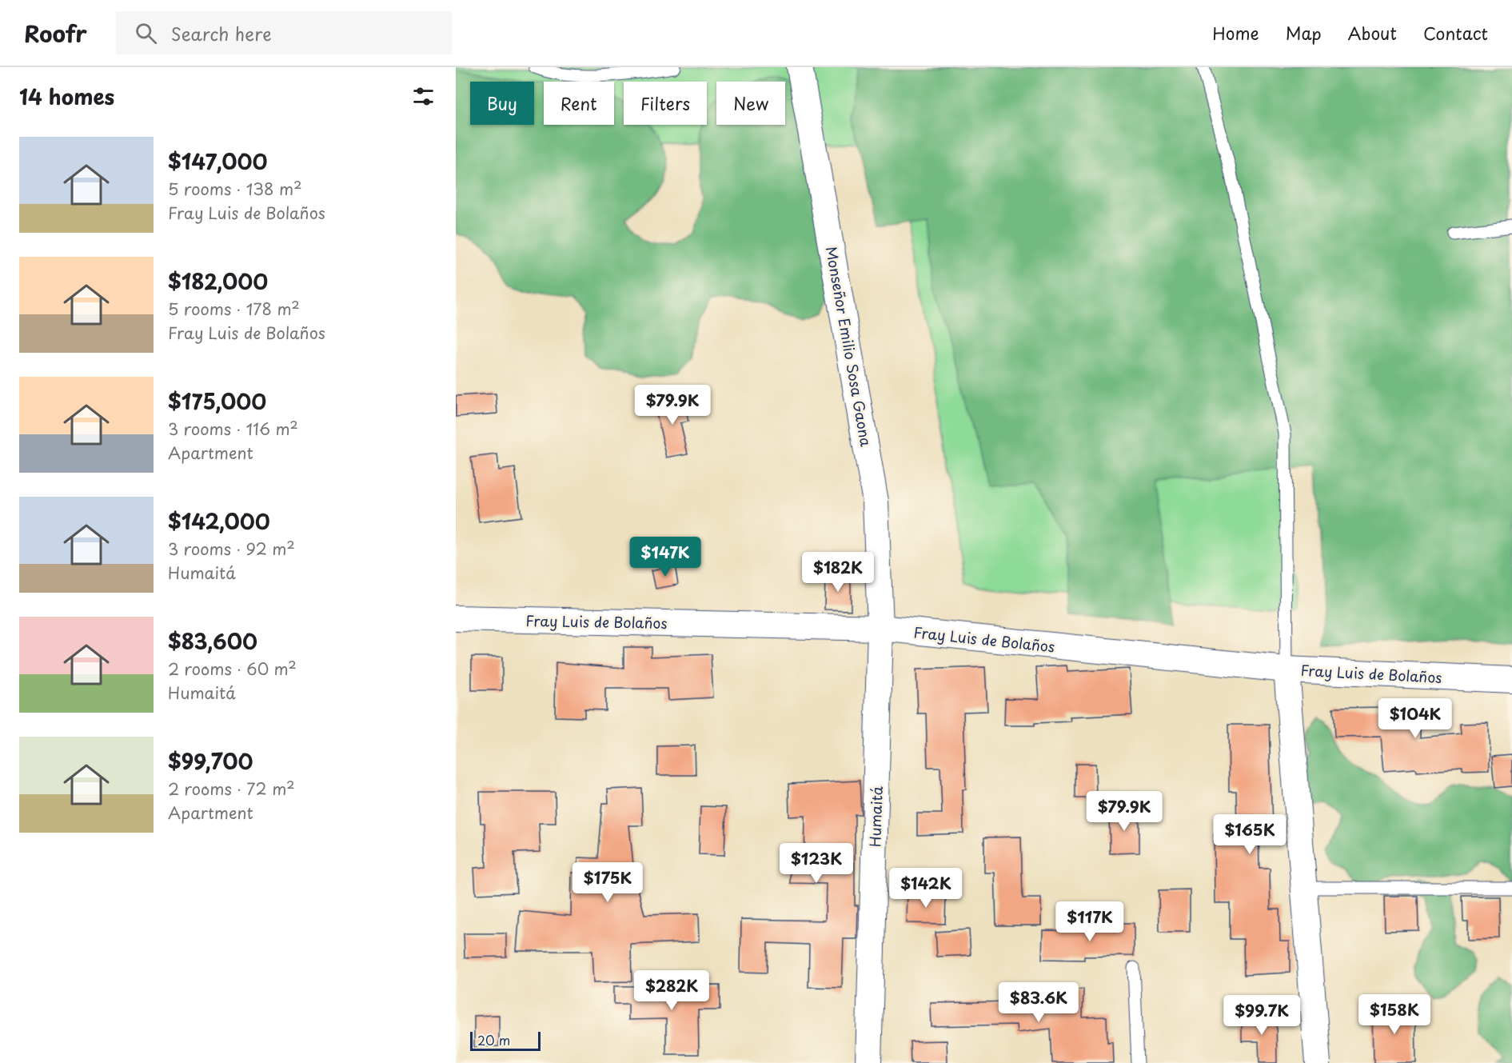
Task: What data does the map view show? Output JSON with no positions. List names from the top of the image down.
{
  "streets": {
    "street": ["Monseñor Emilio Sosa Gaona", "Fray Luis de Bolaños", "Humaitá"]
  },
  "crossings": [
    ["Monseñor Emilio Sosa Gaona", "Fray Luis de Bolaños"],
    ["Monseñor Emilio Sosa Gaona", "Humaitá"],
    ["Fray Luis de Bolaños", "Humaitá"]
  ],
  "scale_bar": "20 m",
  "page": {
    "header": "Roofr",
    "search": "Search here",
    "nav": [
      "Home",
      "Map",
      "About",
      "Contact"
    ],
    "heading": "14 homes",
    "chip": [
      "Buy",
      "Rent",
      "Filters",
      "New"
    ],
    "list": [
      {
        "name": "$147,000",
        "note": "5 rooms · 138 m² · Fray Luis de Bolaños"
      },
      {
        "name": "$182,000",
        "note": "5 rooms · 178 m² · Fray Luis de Bolaños"
      },
      {
        "name": "$175,000",
        "note": "3 rooms · 116 m² · Apartment"
      },
      {
        "name": "$142,000",
        "note": "3 rooms · 92 m² · Humaitá"
      },
      {
        "name": "$83,600",
        "note": "2 rooms · 60 m² · Humaitá"
      },
      {
        "name": "$99,700",
        "note": "2 rooms · 72 m² · Apartment"
      }
    ],
    "price": [
      "$79.9K",
      "$147K",
      "$182K",
      "$104K",
      "$79.9K",
      "$165K",
      "$123K",
      "$175K",
      "$142K",
      "$117K",
      "$282K",
      "$83.6K",
      "$158K",
      "$99.7K"
    ],
    "scale": "20 m"
  }
}
